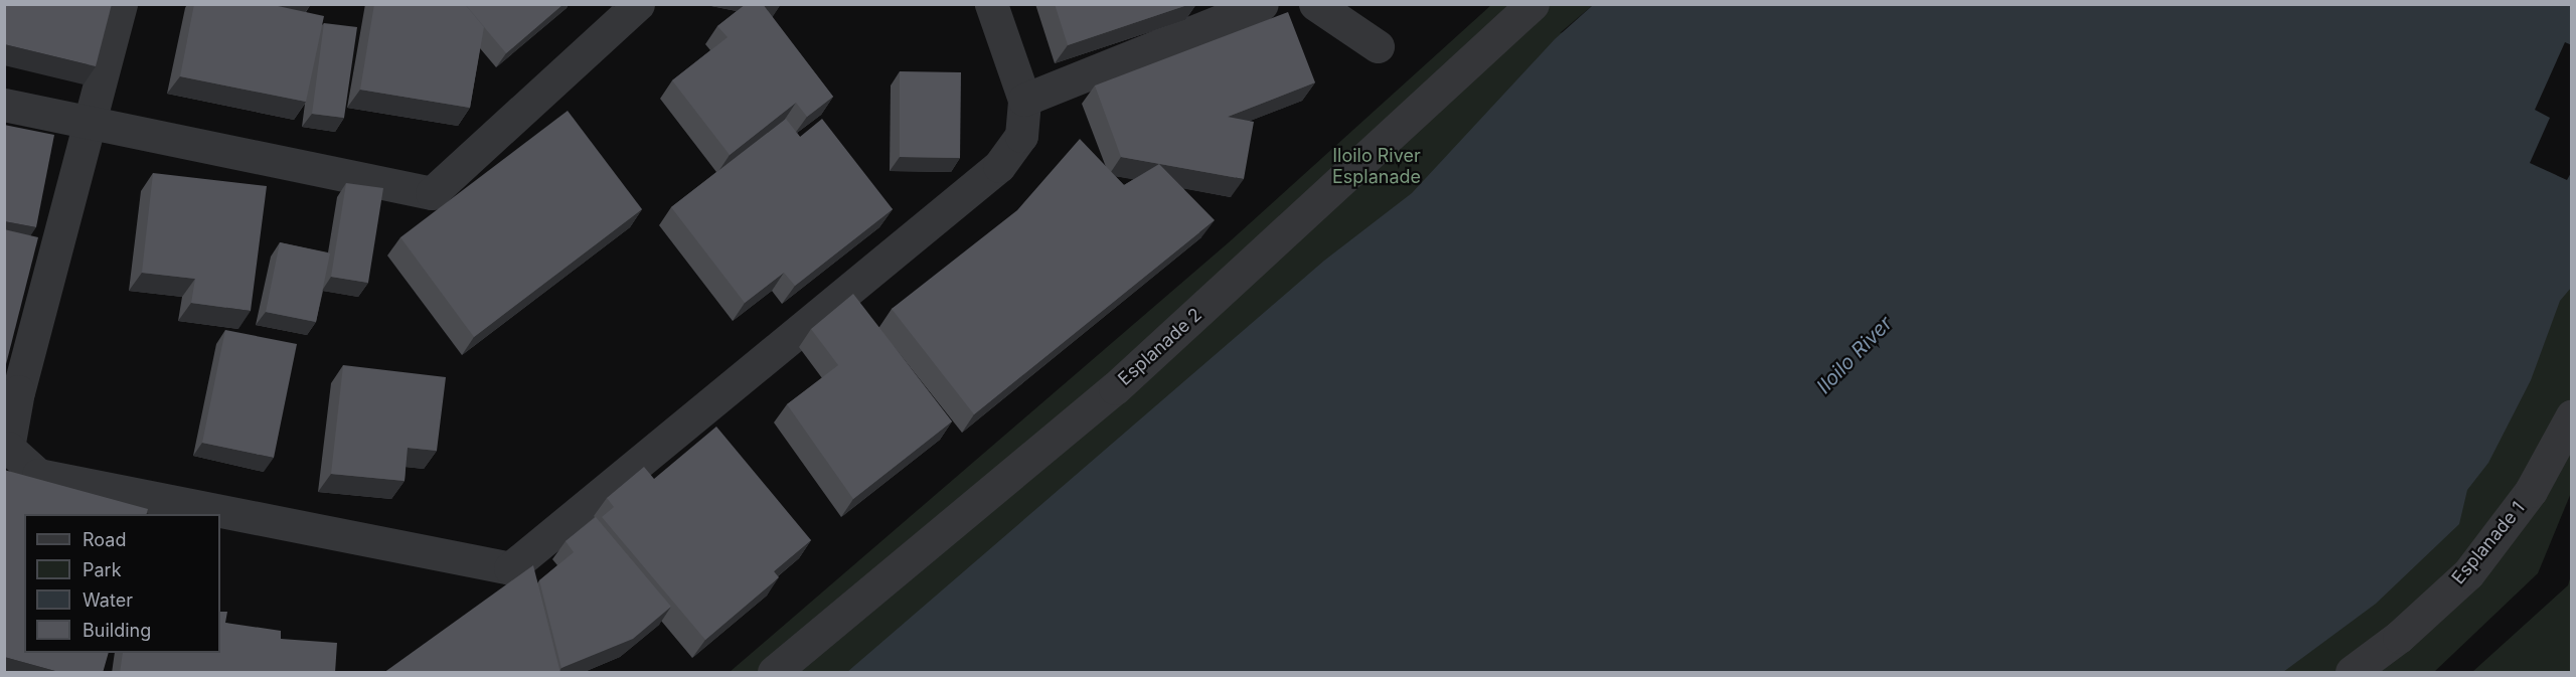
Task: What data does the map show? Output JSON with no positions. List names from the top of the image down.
{
  "streets": {
    "street": ["Esplanade 2", "Esplanade 1"]
  },
  "water": ["Iloilo River"],
  "parks": ["Iloilo River Esplanade"],
  "legend": [
    "Road",
    "Park",
    "Water",
    "Building"
  ]
}
